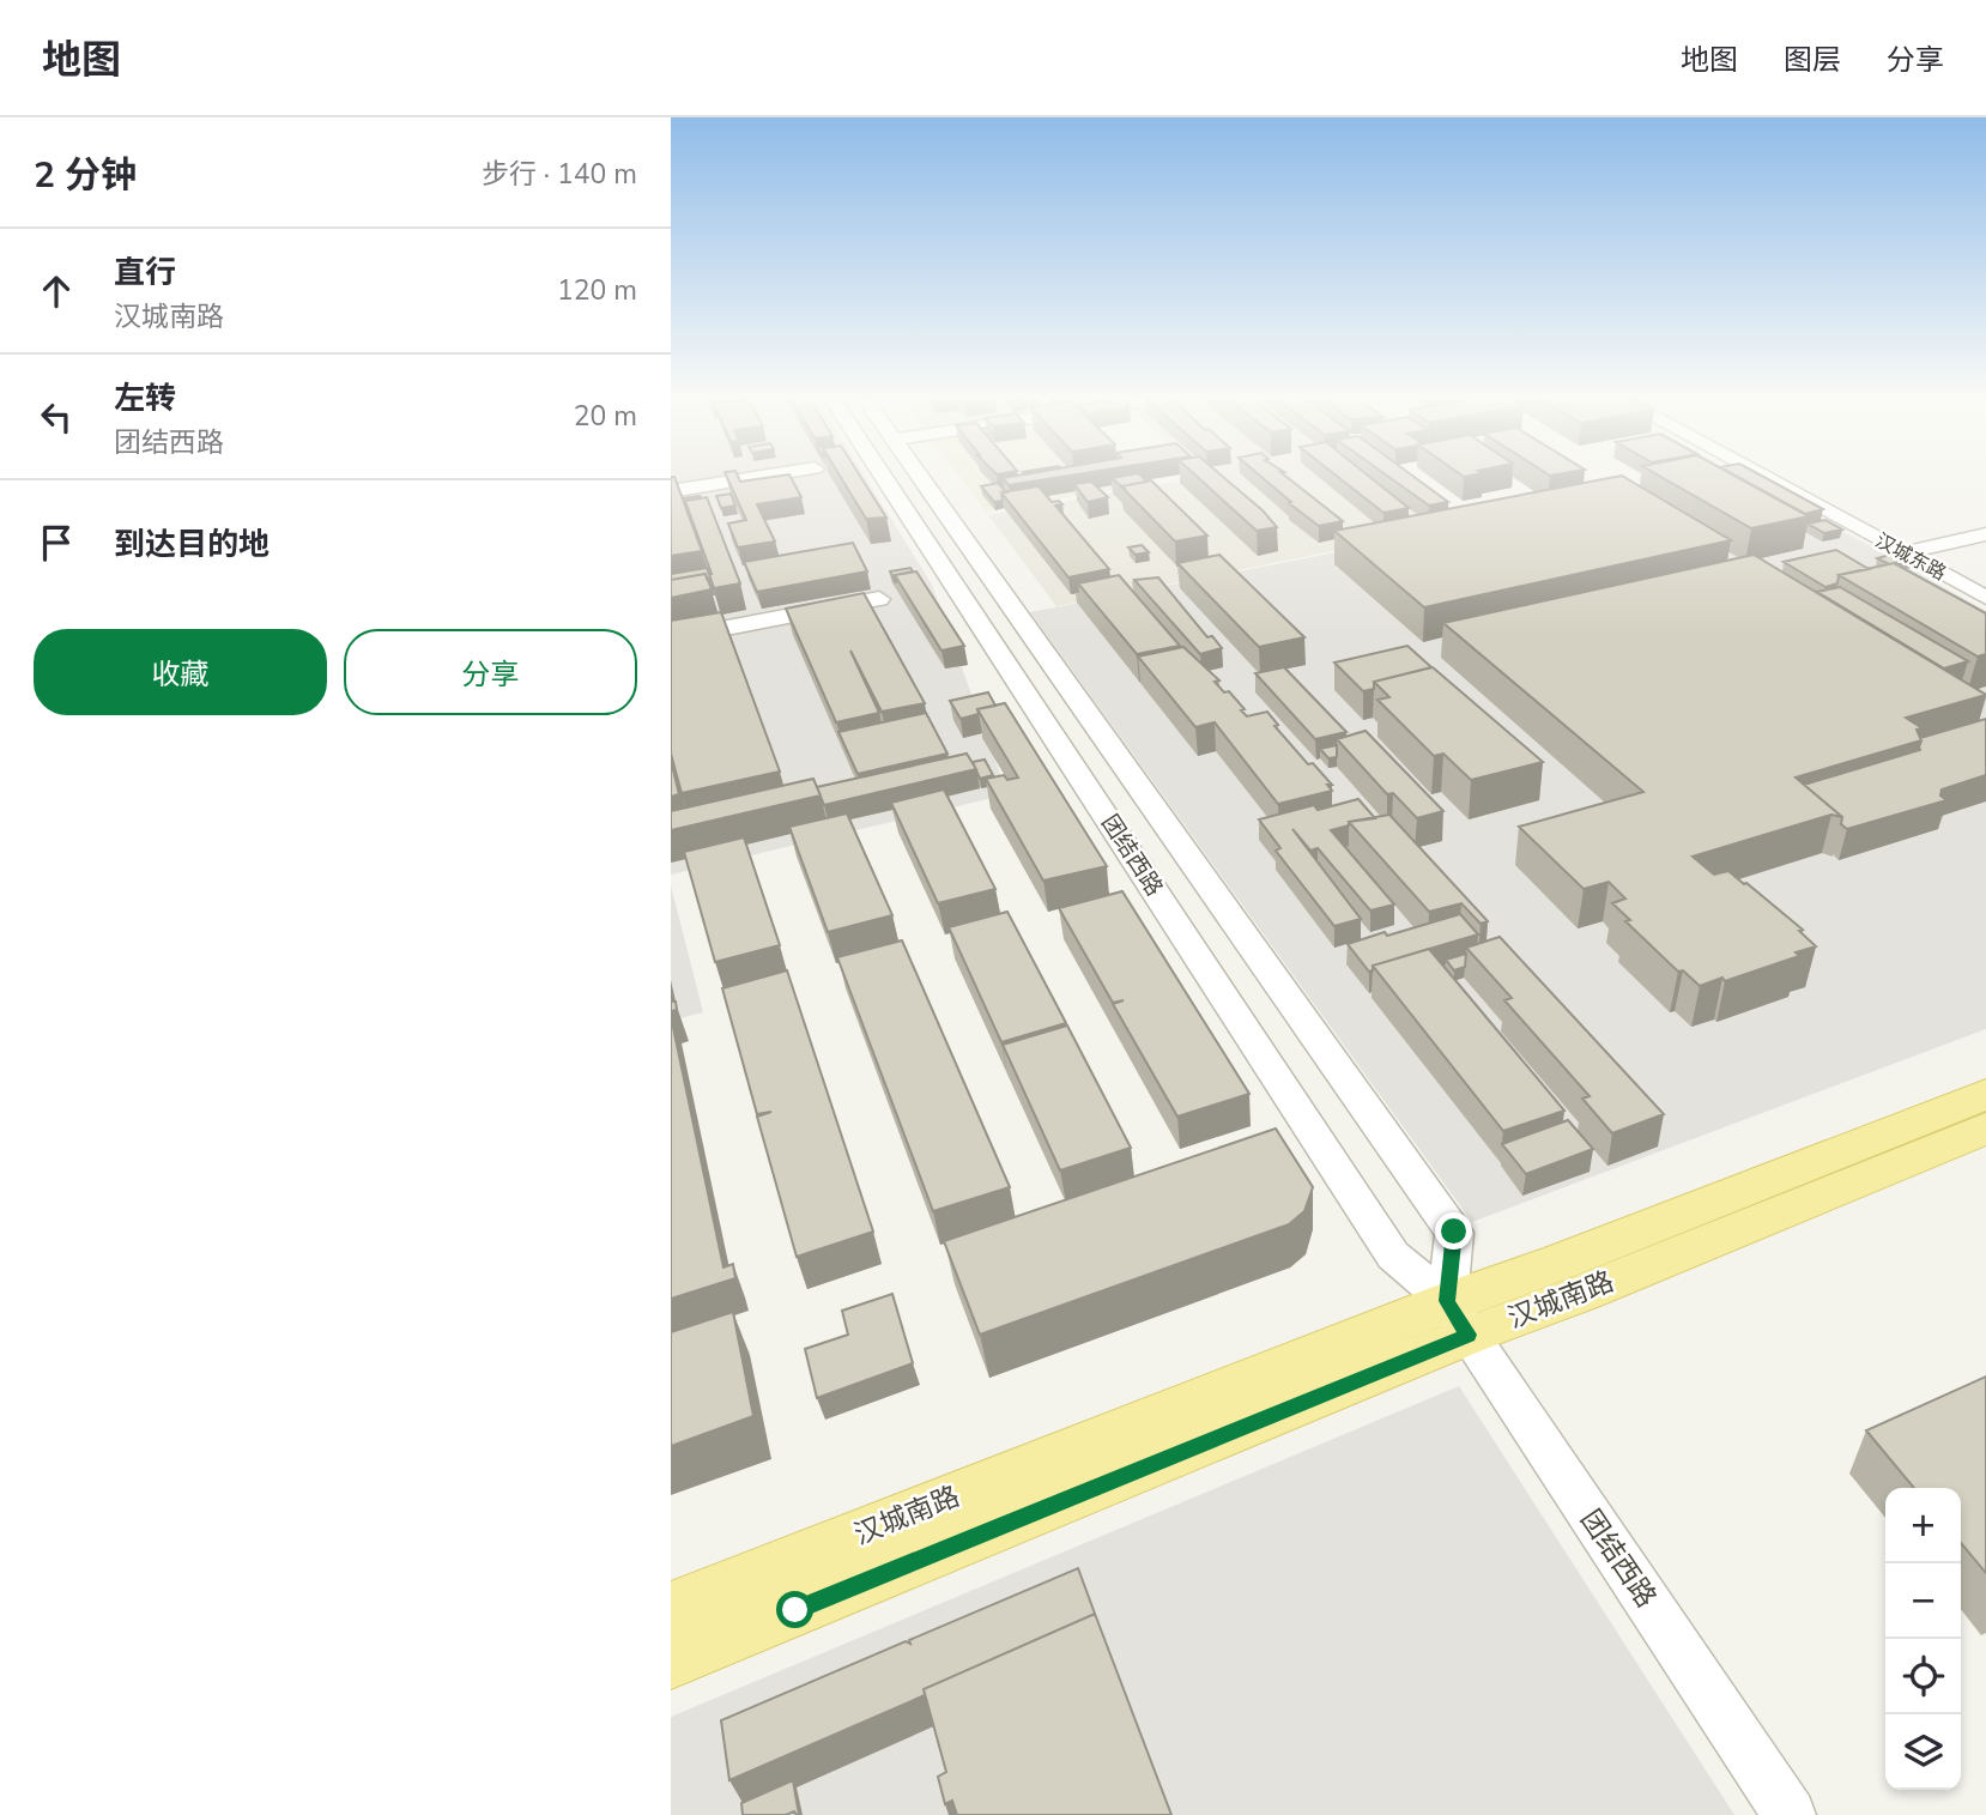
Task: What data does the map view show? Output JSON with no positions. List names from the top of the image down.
{
  "streets": {
    "main road": ["汉城南路"],
    "street": ["汉城东路", "团结西路"]
  },
  "crossings": [
    ["团结西路", "汉城南路"]
  ],
  "page": {
    "header": "地图",
    "nav": ["地图", "图层", "分享"],
    "heading": ["2 分钟", "步行 · 140 m"],
    "list": [
      ["直行", "汉城南路", "120 m"],
      ["左转", "团结西路", "20 m"],
      "到达目的地"
    ],
    "buttons": ["收藏", "分享"],
    "map_buttons": ["+", "−"]
  }
}
